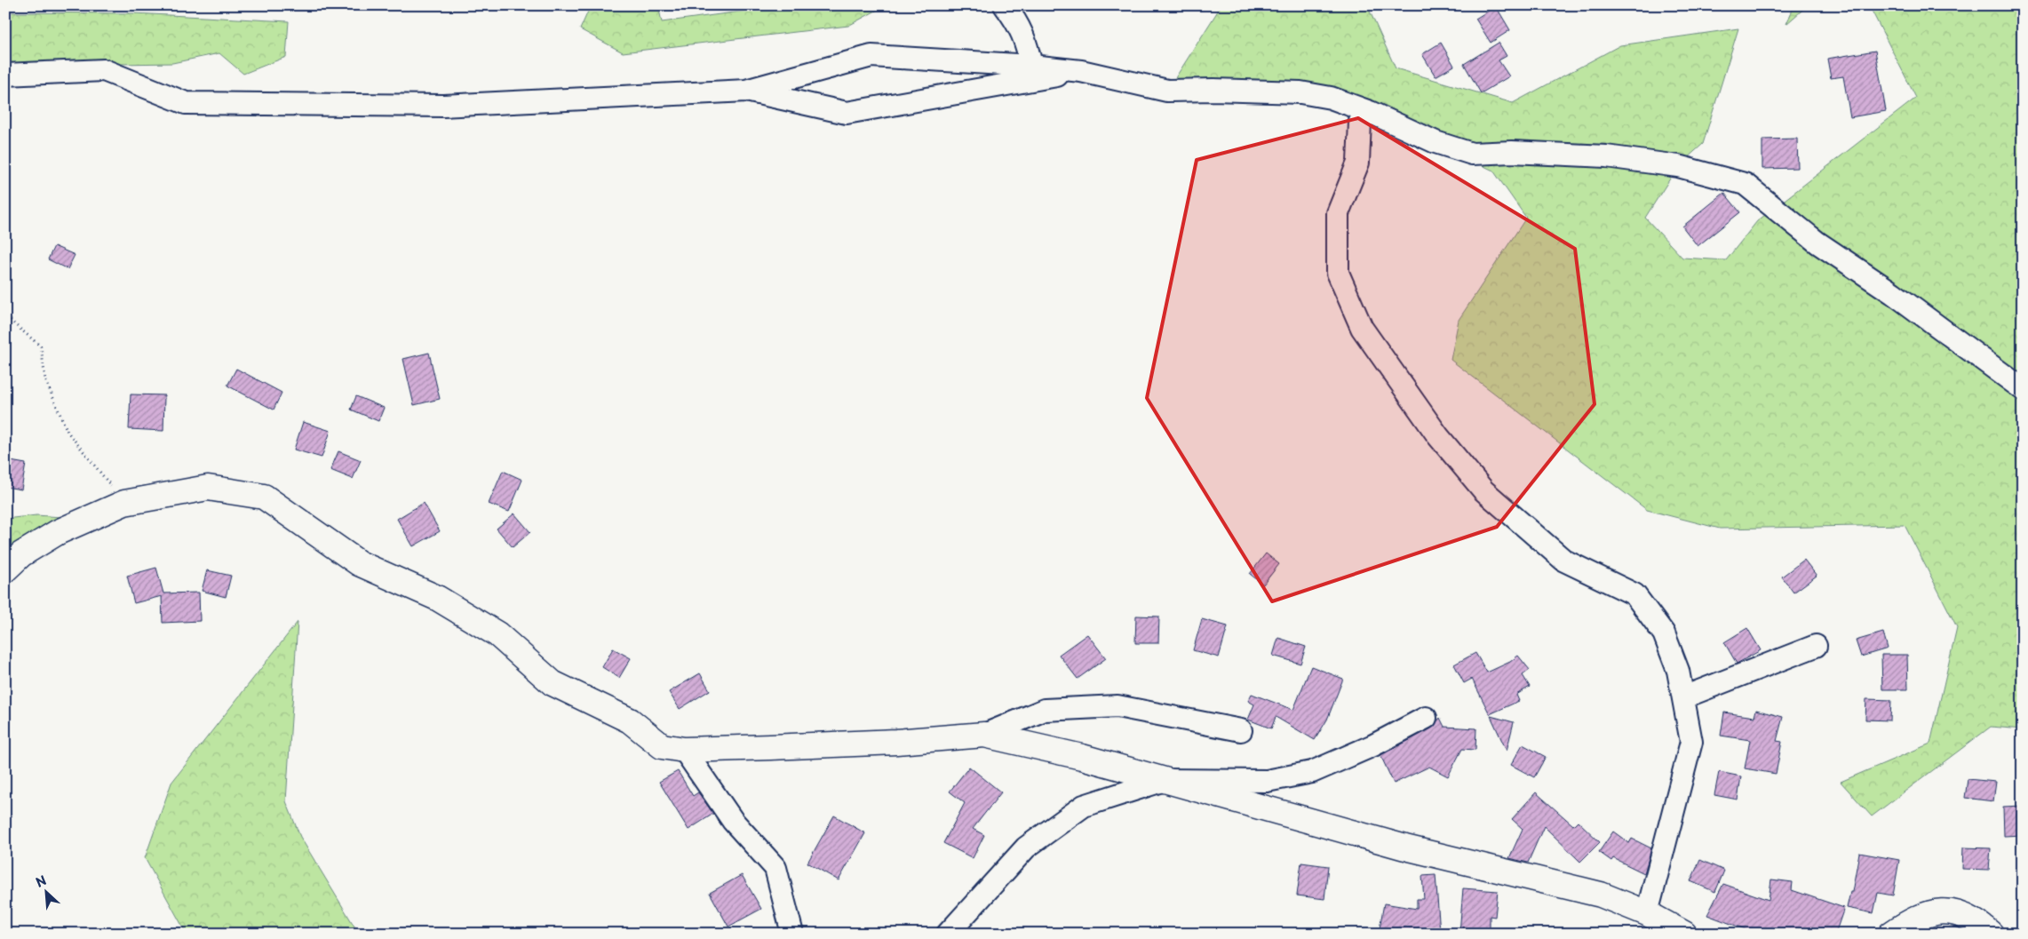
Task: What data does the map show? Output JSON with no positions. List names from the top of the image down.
{
  "north": "top left"
}
